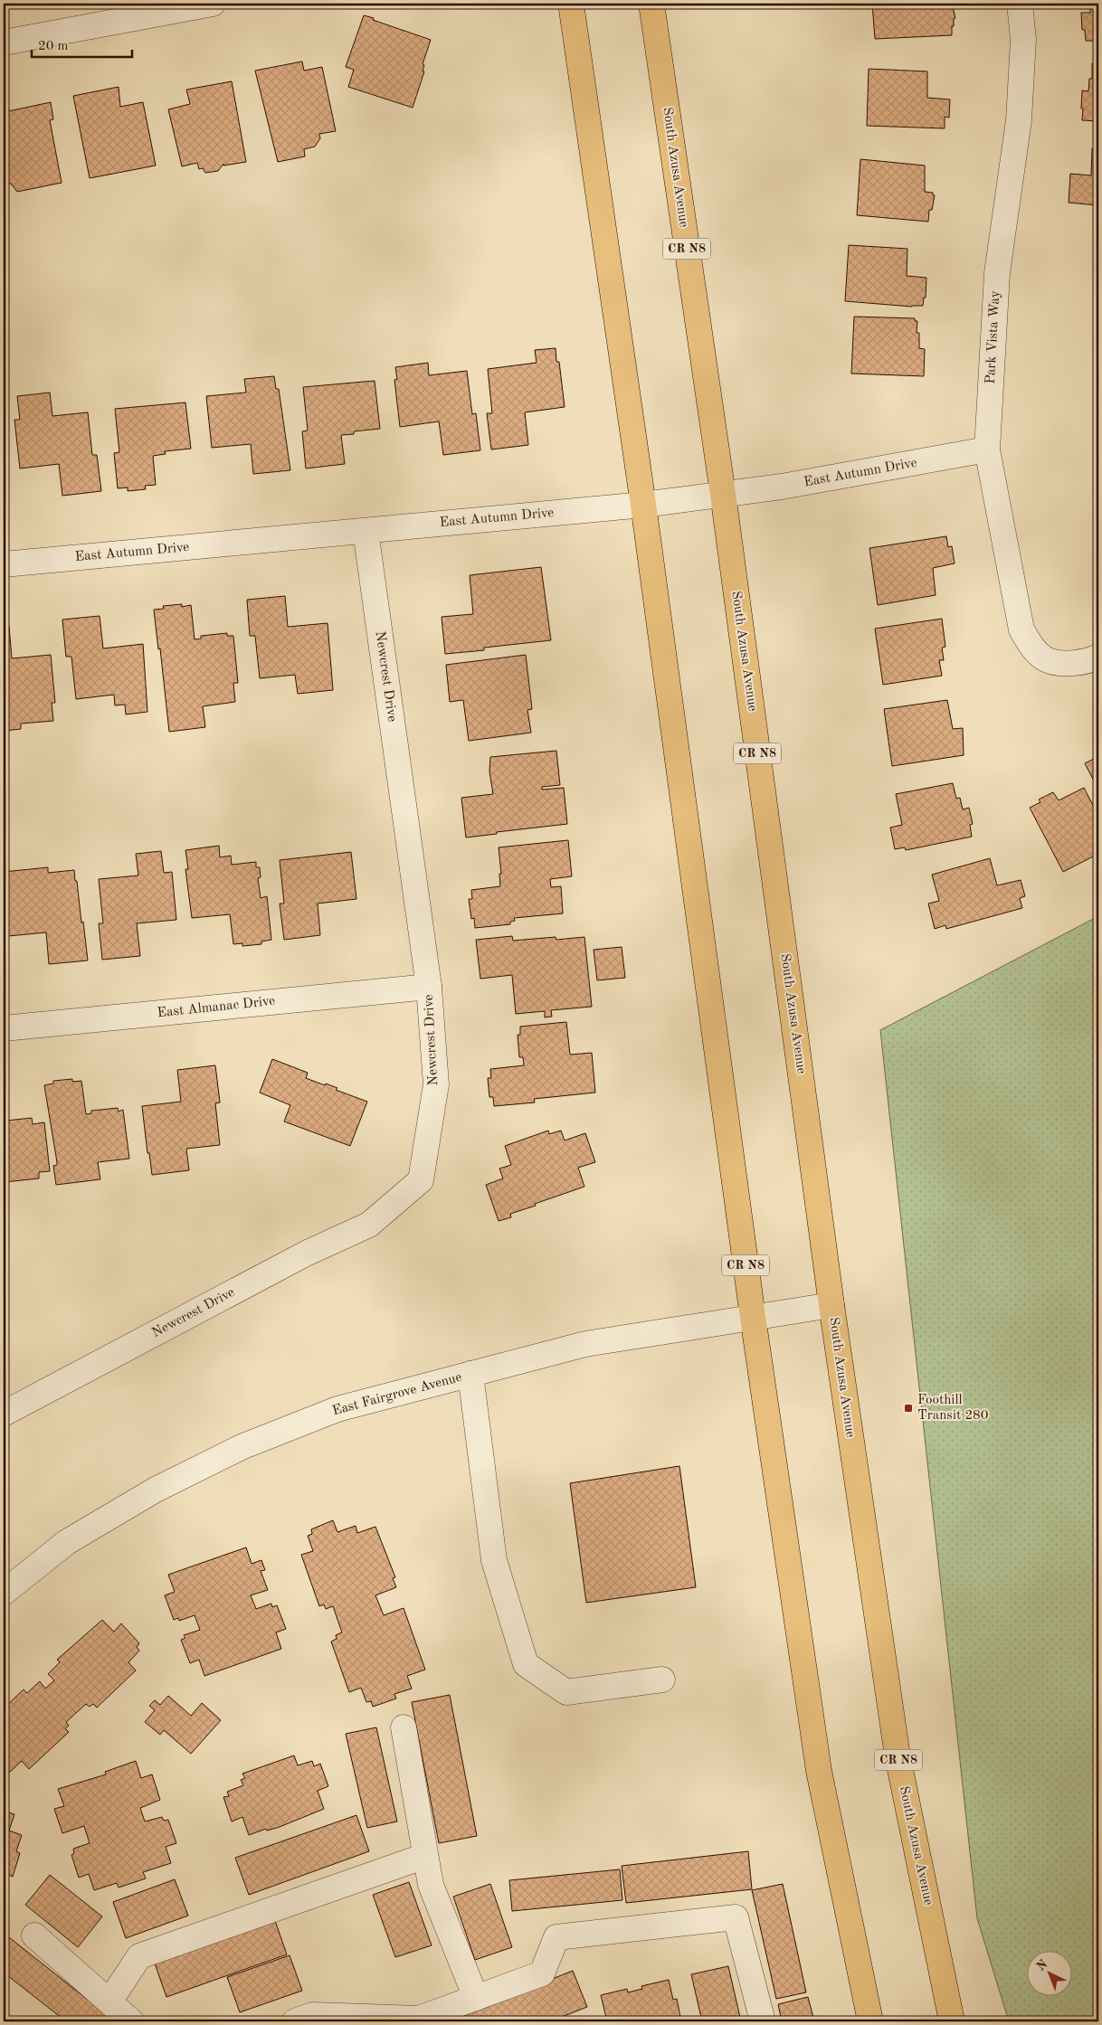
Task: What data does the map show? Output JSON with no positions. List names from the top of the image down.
{
  "streets": {
    "main road": ["South Azusa Avenue", "CR N8"],
    "street": [
      "Park Vista Way",
      "East Autumn Drive",
      "Newcrest Drive",
      "East Almanac Drive",
      "East Fairgrove Avenue"
    ]
  },
  "crossings": [
    ["South Azusa Avenue", "East Autumn Drive"],
    ["South Azusa Avenue", "East Fairgrove Avenue"],
    ["CR N8", "East Autumn Drive"],
    ["CR N8", "East Fairgrove Avenue"],
    ["Park Vista Way", "East Autumn Drive"],
    ["East Autumn Drive", "Newcrest Drive"],
    ["Newcrest Drive", "East Almanac Drive"]
  ],
  "places": {
    "transit": ["Foothill Transit 280"]
  },
  "scale_bar": "20 m",
  "north": "top left"
}
